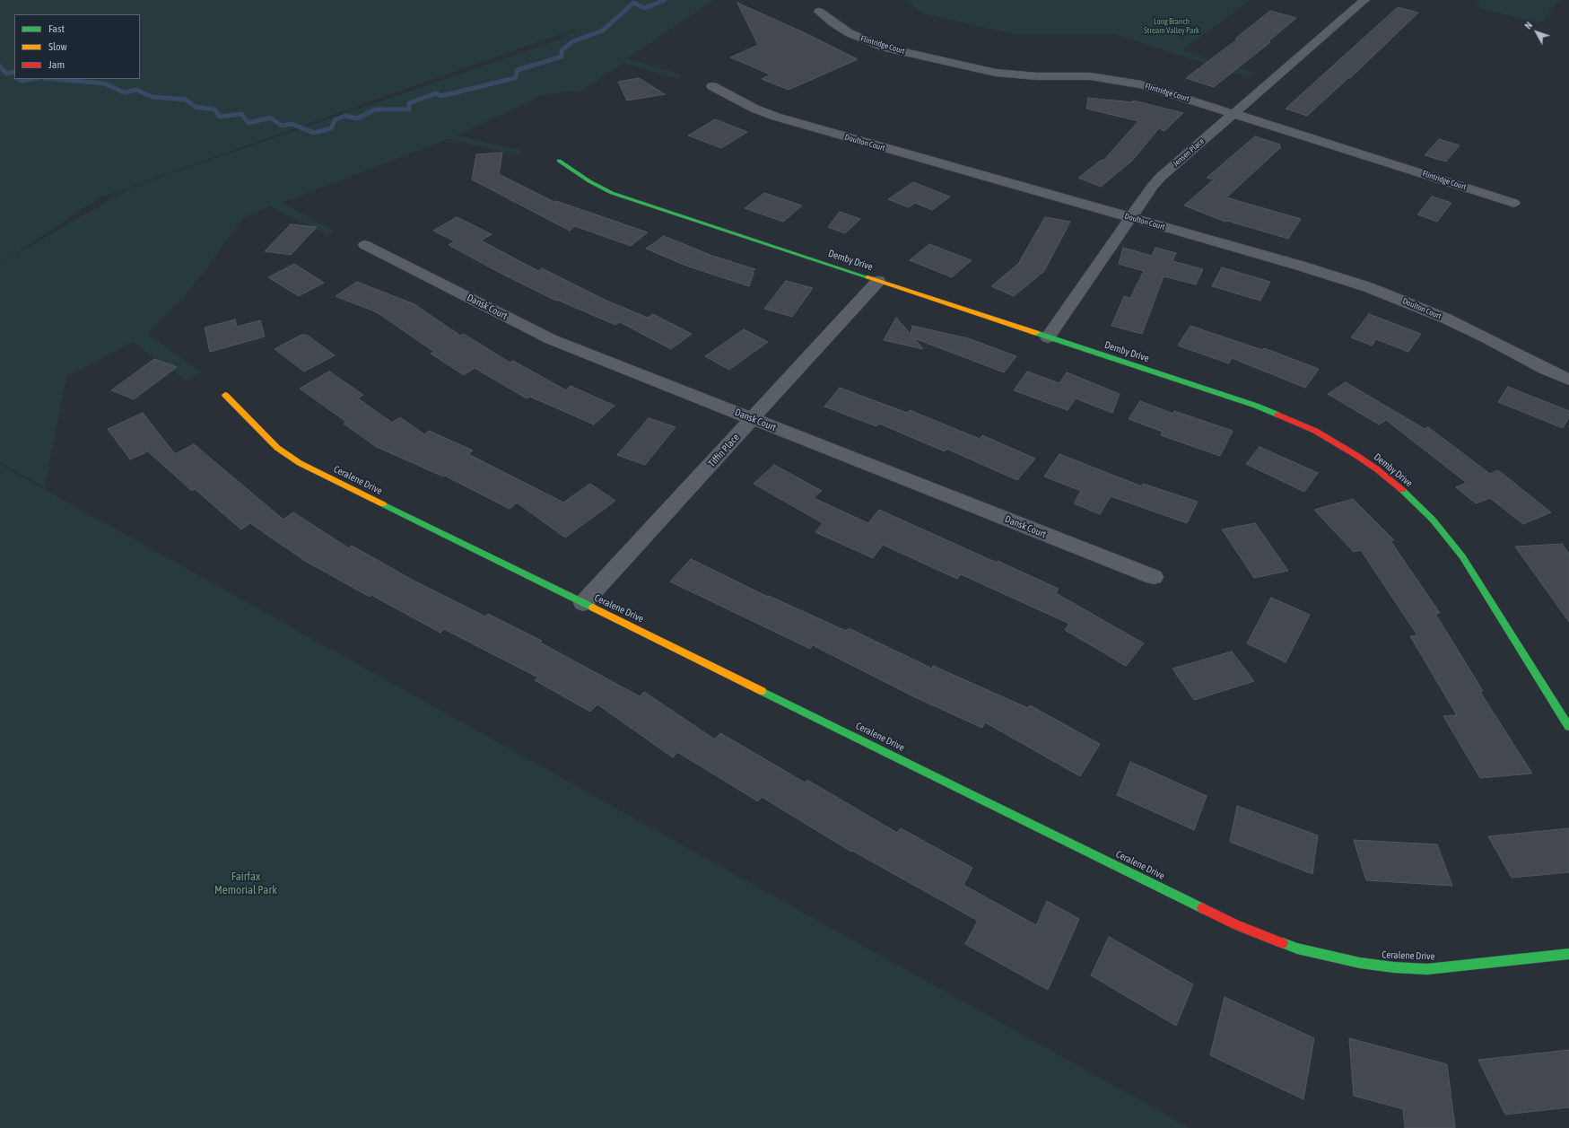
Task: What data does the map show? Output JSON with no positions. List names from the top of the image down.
{
  "streets": {
    "street": [
      "Flintridge Court",
      "Doulton Court",
      "Jensen Place",
      "Demby Drive",
      "Dansk Court",
      "Tiffin Place",
      "Ceralene Drive"
    ]
  },
  "crossings": [
    ["Flintridge Court", "Jensen Place"],
    ["Doulton Court", "Jensen Place"],
    ["Jensen Place", "Demby Drive"],
    ["Demby Drive", "Tiffin Place"],
    ["Dansk Court", "Tiffin Place"],
    ["Tiffin Place", "Ceralene Drive"]
  ],
  "parks": ["Long Branch Stream Valley Park", "Fairfax Memorial Park"],
  "legend": ["Fast", "Slow", "Jam"],
  "north": "top left"
}
